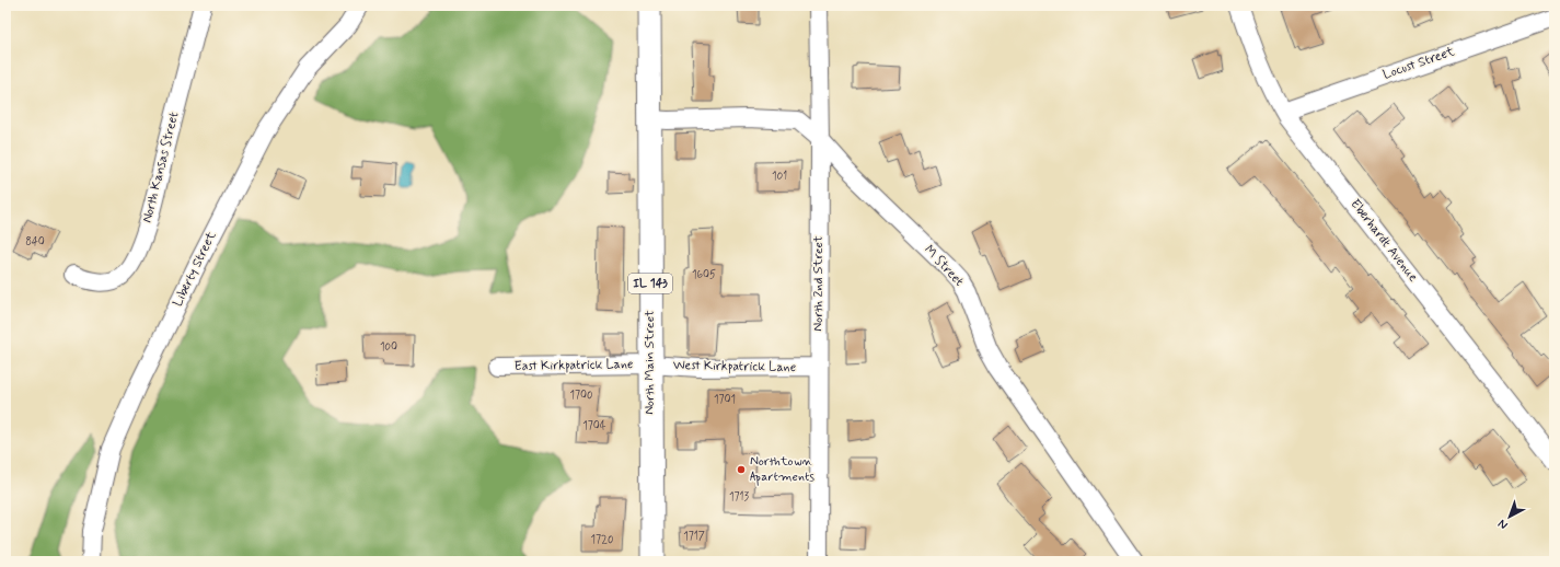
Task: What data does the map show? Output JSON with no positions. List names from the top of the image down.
{
  "streets": {
    "main road": ["IL 143", "North Main Street"],
    "street": [
      "Locust Street",
      "North Kansas Street",
      "Eberhardt Avenue",
      "M Street",
      "Liberty Street",
      "North 2nd Street",
      "East Kirkpatrick Lane",
      "West Kirkpatrick Lane"
    ]
  },
  "crossings": [
    ["Locust Street", "Eberhardt Avenue"],
    ["M Street", "North 2nd Street"],
    ["M Street", "North Main Street"],
    ["North 2nd Street", "West Kirkpatrick Lane"],
    ["North Main Street", "East Kirkpatrick Lane"],
    ["North Main Street", "West Kirkpatrick Lane"],
    ["East Kirkpatrick Lane", "West Kirkpatrick Lane"]
  ],
  "places": ["Northtown Apartments"],
  "house_numbers": [
    "101",
    "840",
    "1605",
    "100",
    "1700",
    "1701",
    "1704",
    "1713",
    "1717",
    "1720"
  ],
  "north": "bottom left"
}
